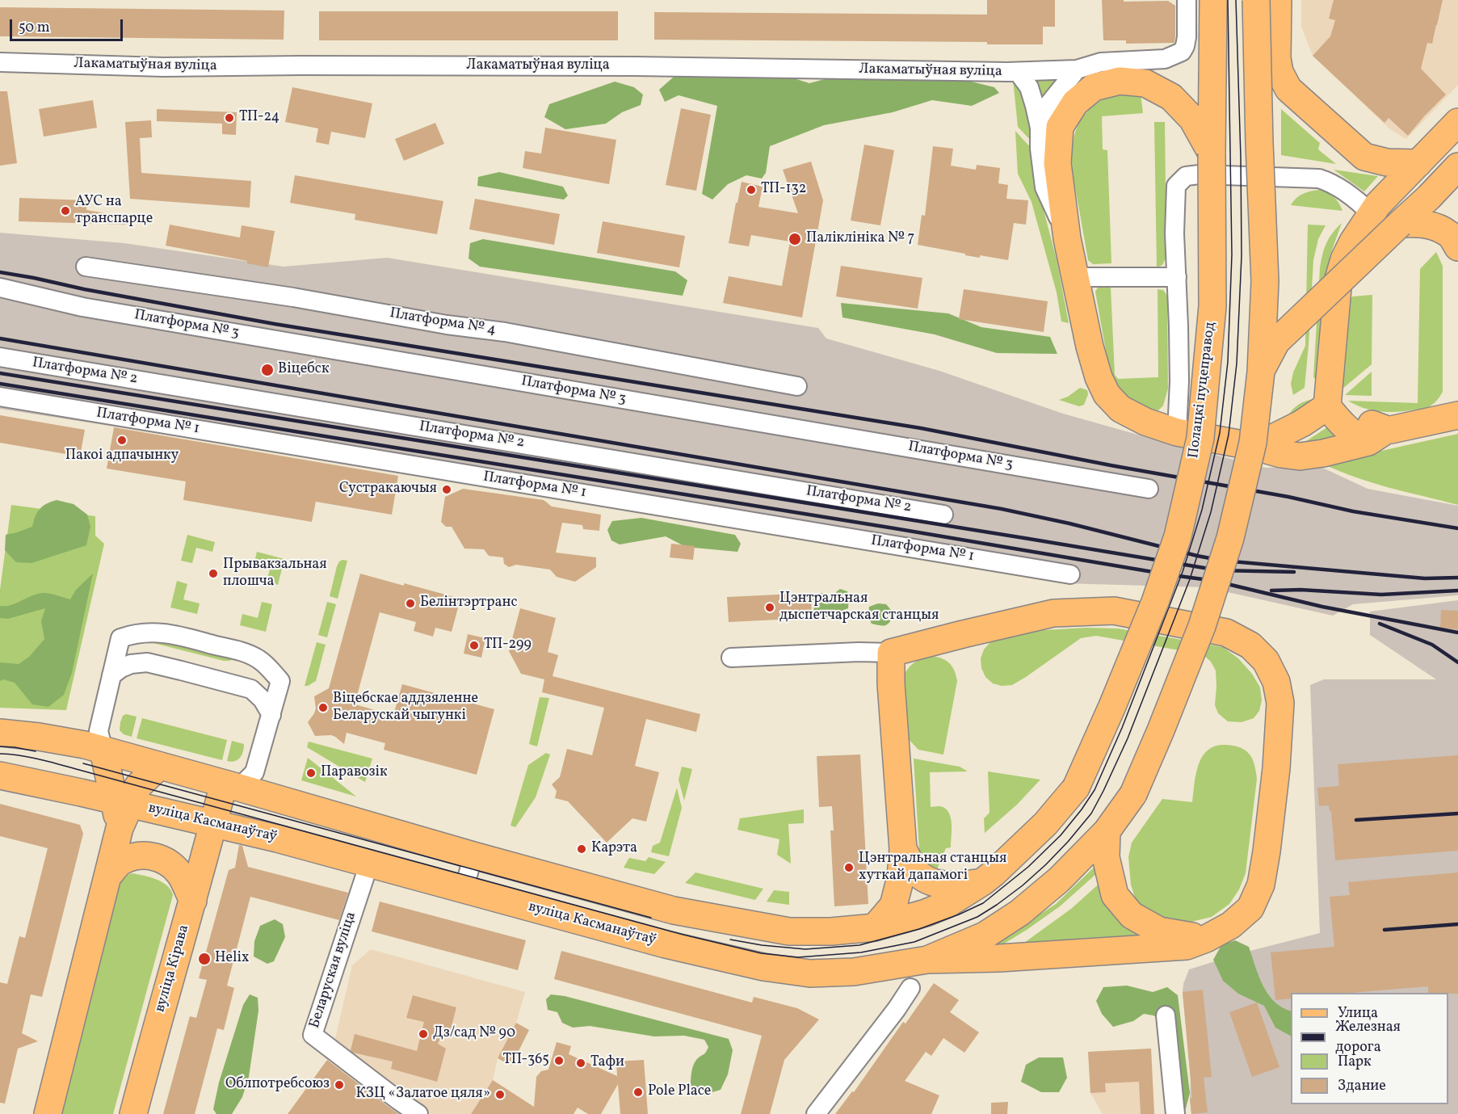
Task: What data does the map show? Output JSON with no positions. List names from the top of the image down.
{
  "streets": {
    "main road": ["Полацкі пуцеправод", "вуліца Касманаўтаў", "вуліца Кірава"],
    "street": [
      "Лакаматыўная вуліца",
      "Платформа № 4",
      "Платформа № 3",
      "Платформа № 2",
      "Платформа № 1",
      "Беларуская вуліца"
    ]
  },
  "crossings": [
    ["вуліца Касманаўтаў", "вуліца Кірава"],
    ["вуліца Касманаўтаў", "Беларуская вуліца"]
  ],
  "places": [
    "ТП-24",
    "ТП-132",
    "АУС на транспарце",
    "Паліклініка № 7",
    "Віцебск",
    "Пакоі адпачынку",
    "Сустракаючыя",
    "Прывакзальная плошча",
    "Белінтэртранс",
    "Цэнтральная дыспетчарская станцыя",
    "ТП-299",
    "Віцебскае аддзяленне Беларускай чыгункі",
    "Паравозік",
    "Карэта",
    "Цэнтральная станцыя хуткай дапамогі",
    "Helix",
    "Дз/сад № 90",
    "ТП-365",
    "Тафи",
    "Облпотребсоюз",
    "Pole Place",
    "КЗЦ «Залатое цяля»"
  ],
  "legend": [
    "Улица",
    "Железная дорога",
    "Парк",
    "Здание"
  ],
  "scale_bar": "50 m"
}
